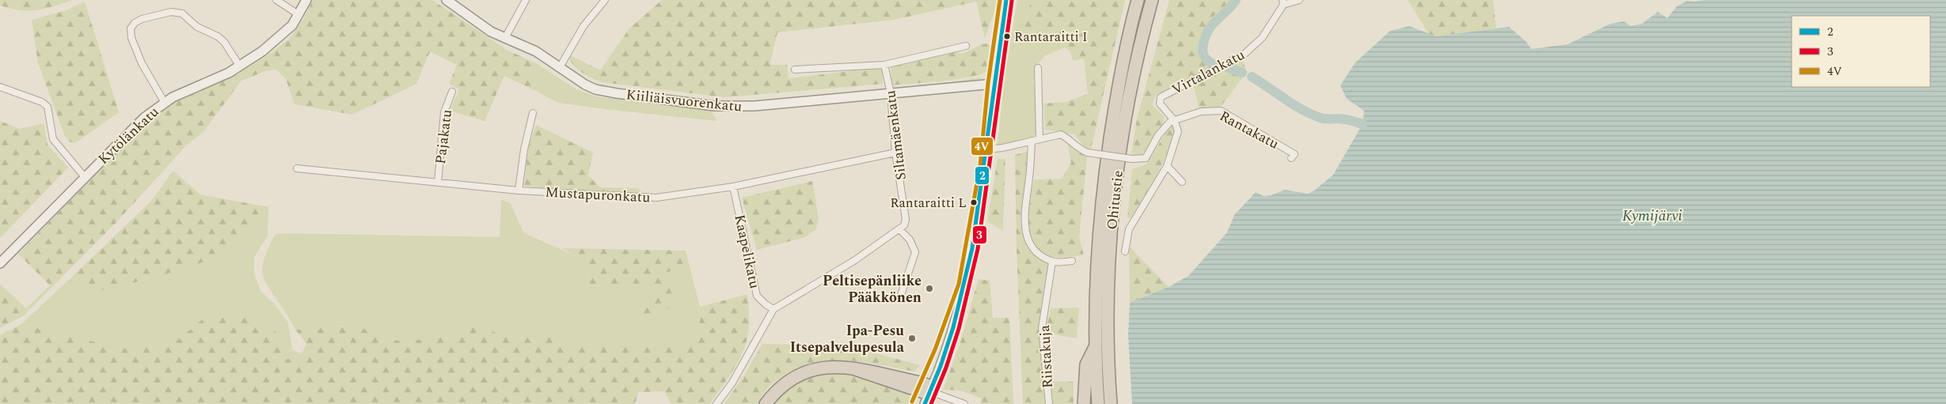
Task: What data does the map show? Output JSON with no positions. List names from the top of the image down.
{
  "streets": {
    "highway": ["Ohitustie"],
    "street": [
      "Virtalankatu",
      "Kiiliäisvuorenkatu",
      "Rantakatu",
      "Kytölänkatu",
      "Siltamäenkatu",
      "Pajakatu",
      "Mustapuronkatu",
      "Kaapelikatu",
      "Riistakuja"
    ]
  },
  "crossings": [
    ["Virtalankatu", "Rantakatu"],
    ["Kiiliäisvuorenkatu", "Siltamäenkatu"],
    ["Siltamäenkatu", "Mustapuronkatu"],
    ["Pajakatu", "Mustapuronkatu"],
    ["Mustapuronkatu", "Kaapelikatu"]
  ],
  "water": ["Kymijärvi"],
  "places": [
    "Rantaraitti I",
    "Rantaraitti L",
    "Peltisepänliike Pääkkönen",
    "Ipa-Pesu Itsepalvelupesula"
  ],
  "lines": ["transit line 2", "transit line 4V", "transit line 3"],
  "legend": ["2", "3", "4V"]
}
